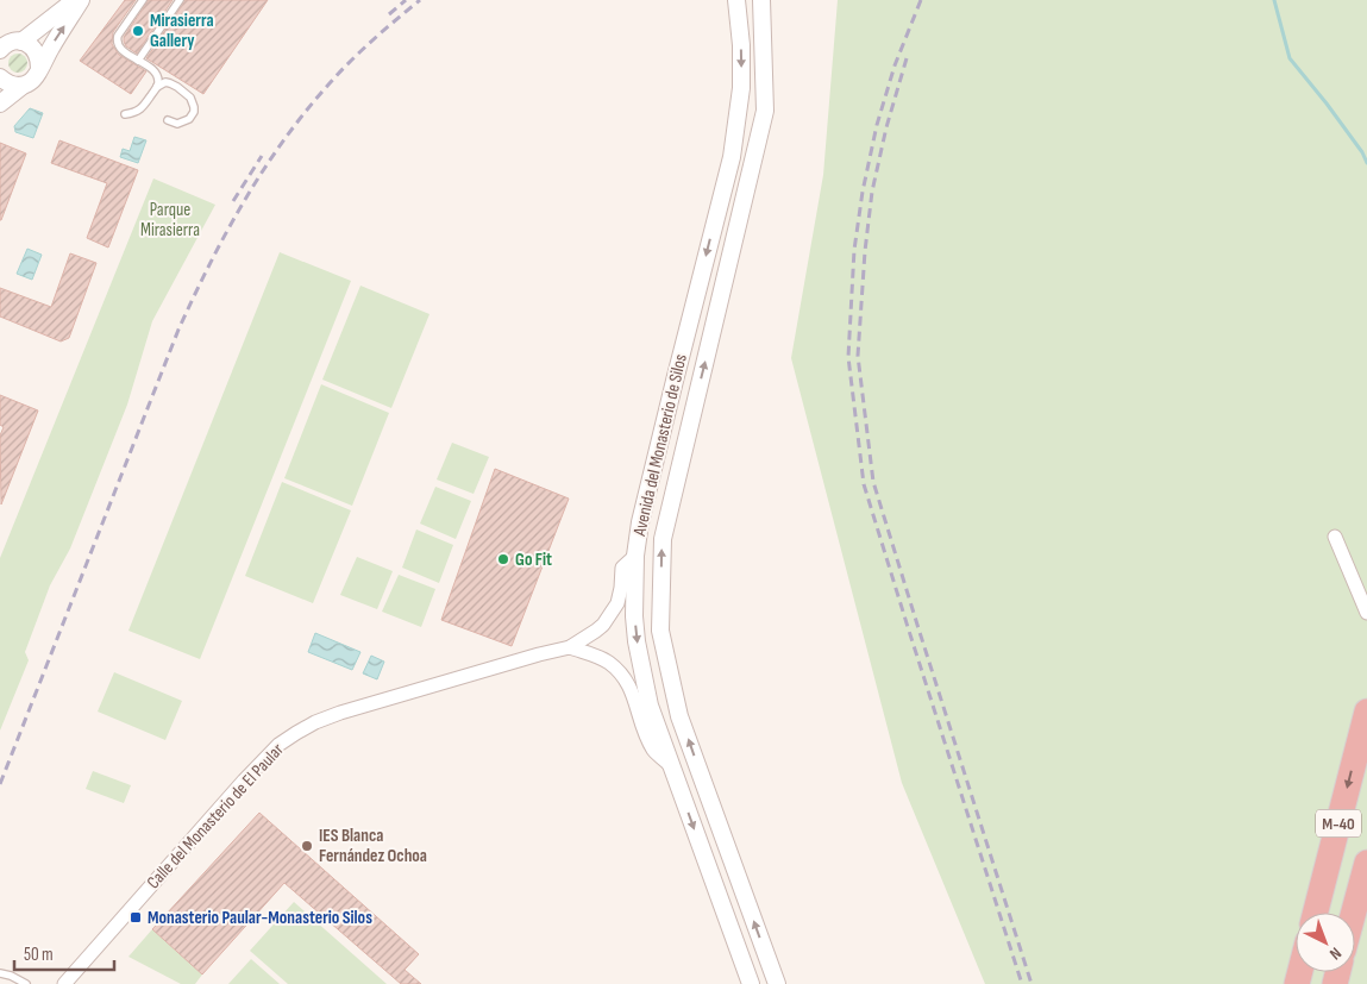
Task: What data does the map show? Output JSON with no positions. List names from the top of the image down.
{
  "streets": {
    "highway": ["M-40"],
    "street": ["Avenida del Monasterio de Silos", "Calle del Monasterio de El Paular"]
  },
  "crossings": [
    ["Avenida del Monasterio de Silos", "Calle del Monasterio de El Paular"]
  ],
  "parks": ["Parque Mirasierra"],
  "places": {
    "other": ["Mirasierra Gallery", "Go Fit", "IES Blanca Fernández Ochoa"],
    "transit": ["Monasterio Paular-Monasterio Silos"]
  },
  "scale_bar": "50 m",
  "north": "bottom right"
}
